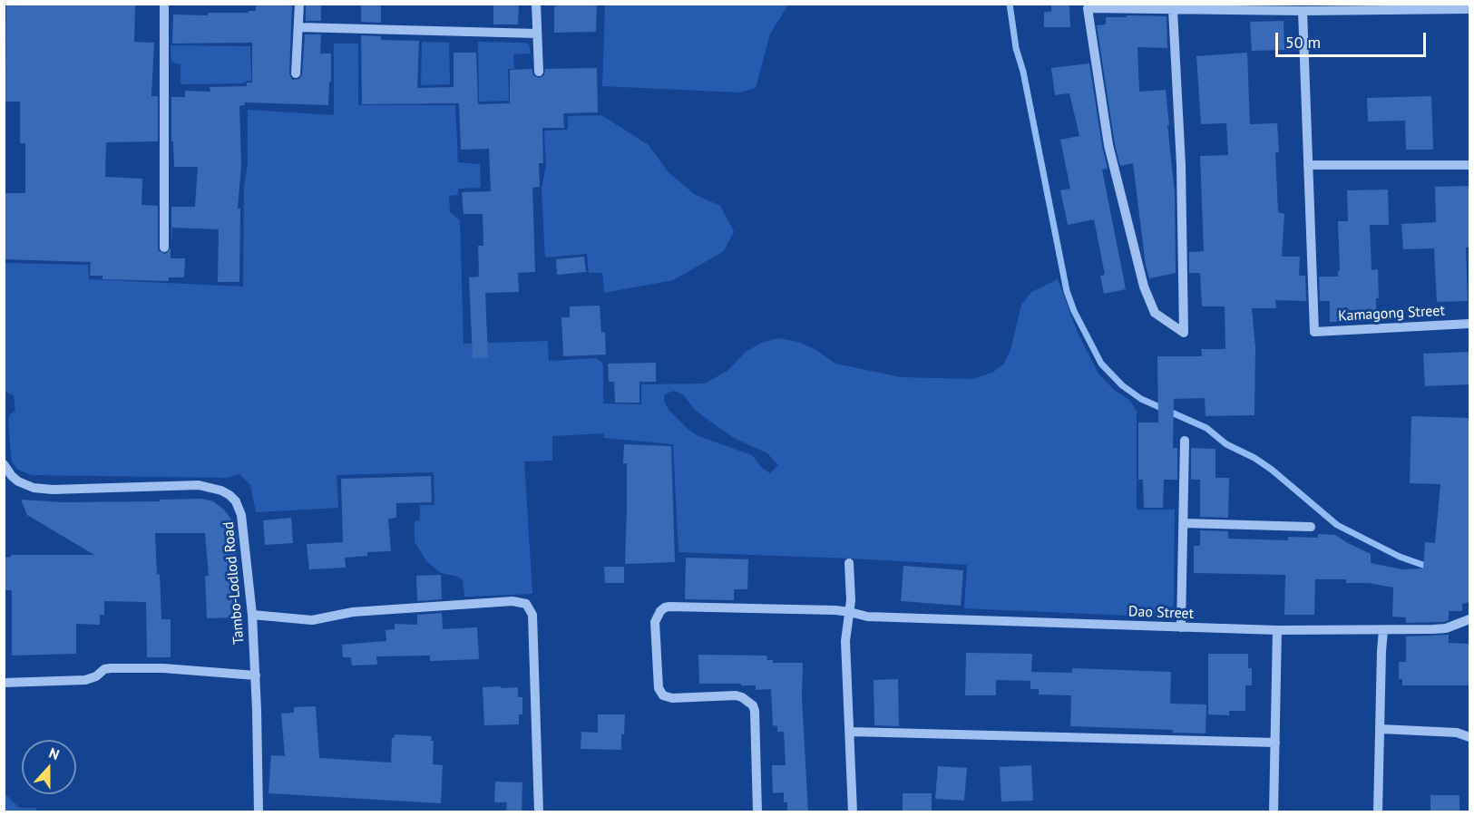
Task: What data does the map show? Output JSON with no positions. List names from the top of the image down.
{
  "streets": {
    "street": ["Kamagong Street", "Tambo-Lodlod Road", "Dao Street"]
  },
  "scale_bar": "50 m",
  "north": "top"
}
